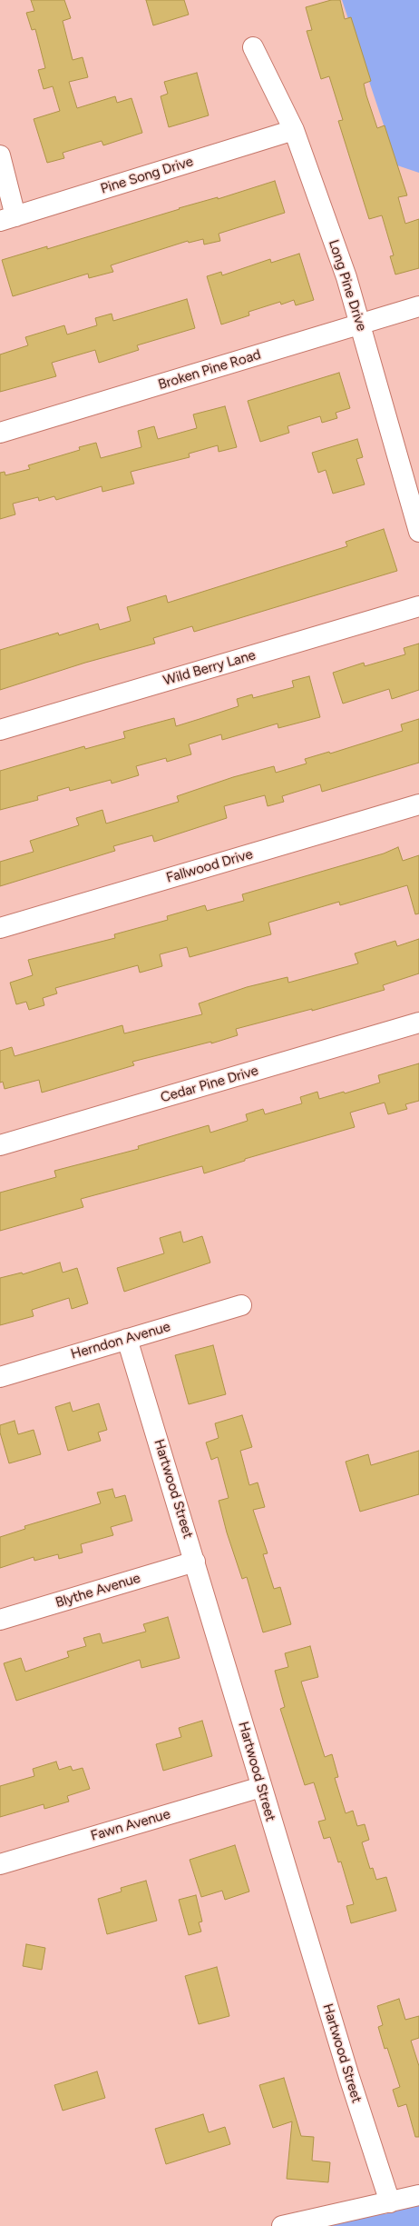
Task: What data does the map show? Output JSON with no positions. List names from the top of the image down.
{
  "streets": {
    "street": [
      "Pine Song Drive",
      "Long Pine Drive",
      "Broken Pine Road",
      "Wild Berry Lane",
      "Fallwood Drive",
      "Cedar Pine Drive",
      "Herndon Avenue",
      "Hartwood Street",
      "Blythe Avenue",
      "Fawn Avenue"
    ]
  },
  "crossings": [
    ["Pine Song Drive", "Long Pine Drive"],
    ["Long Pine Drive", "Broken Pine Road"],
    ["Herndon Avenue", "Hartwood Street"],
    ["Hartwood Street", "Blythe Avenue"],
    ["Hartwood Street", "Fawn Avenue"]
  ]
}
